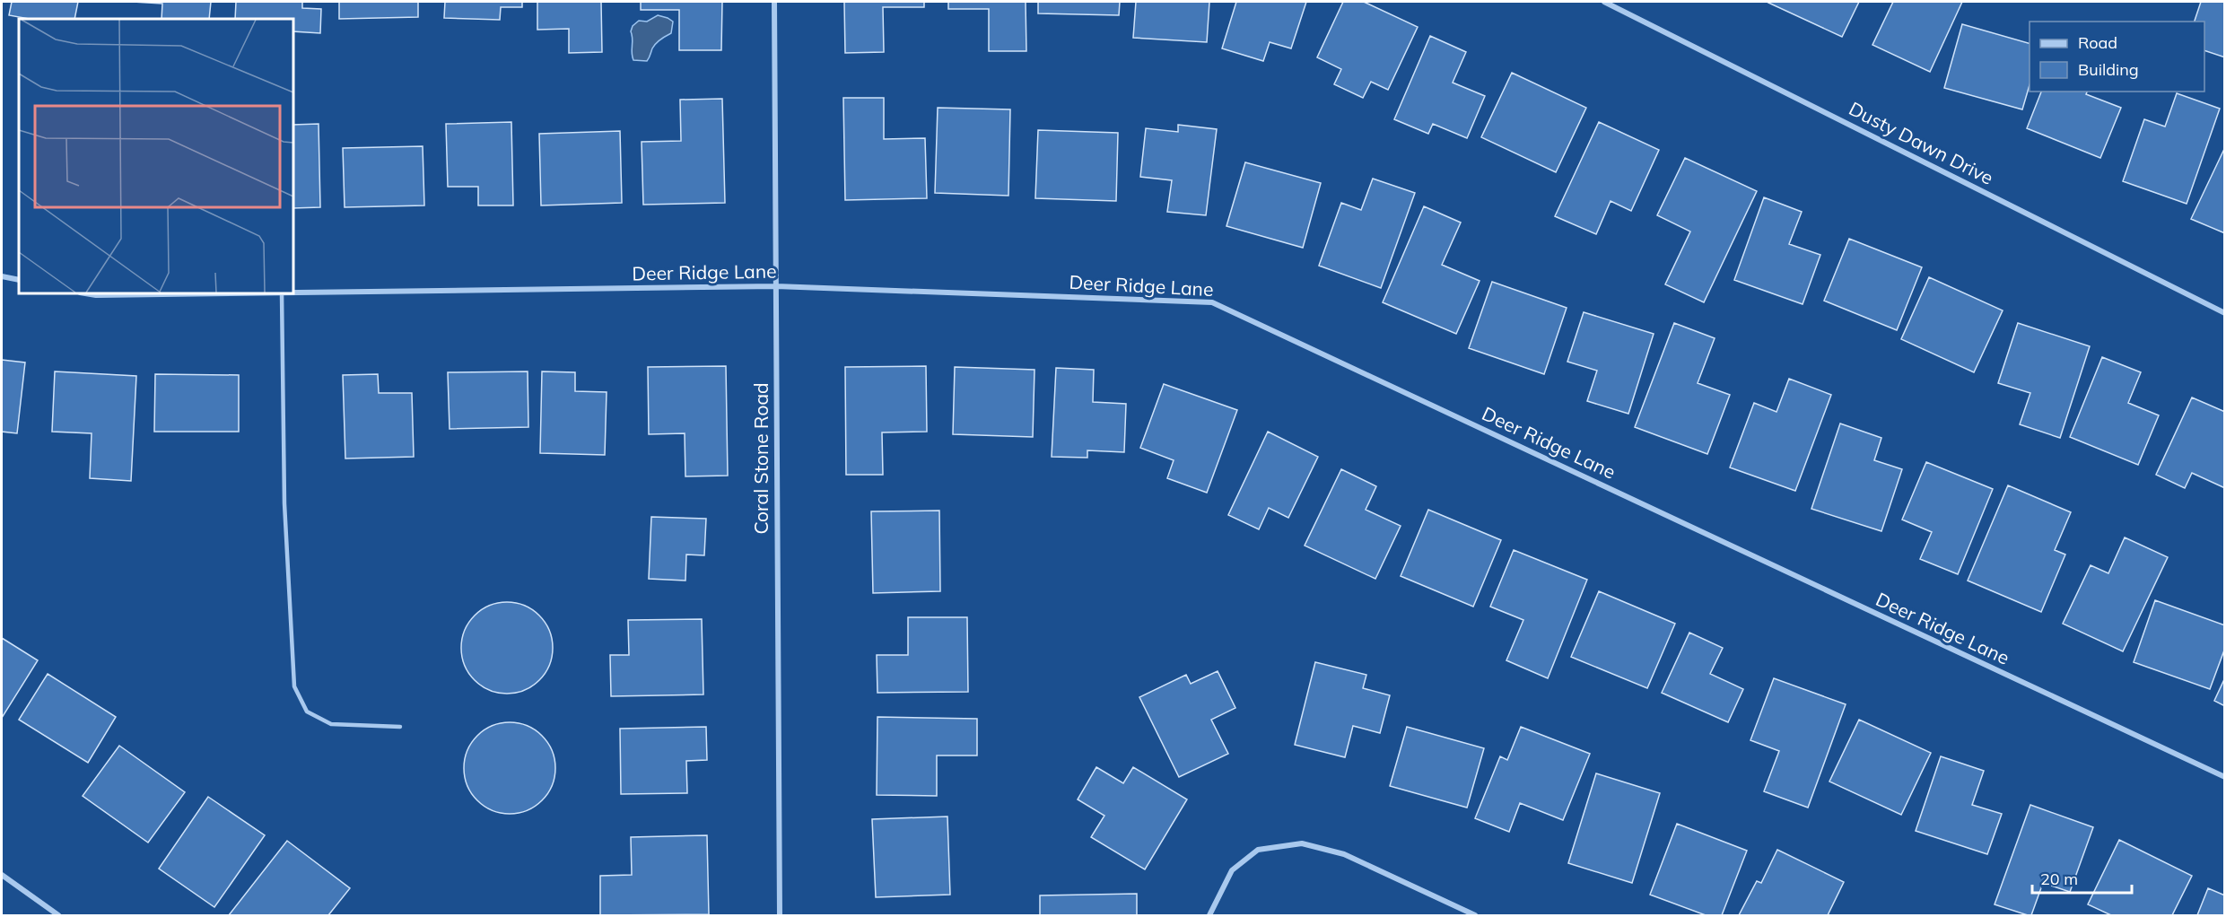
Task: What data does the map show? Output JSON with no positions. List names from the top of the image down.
{
  "streets": {
    "street": ["Dusty Dawn Drive", "Deer Ridge Lane", "Coral Stone Road"]
  },
  "crossings": [
    ["Deer Ridge Lane", "Coral Stone Road"]
  ],
  "legend": ["Road", "Building"],
  "scale_bar": "20 m"
}
